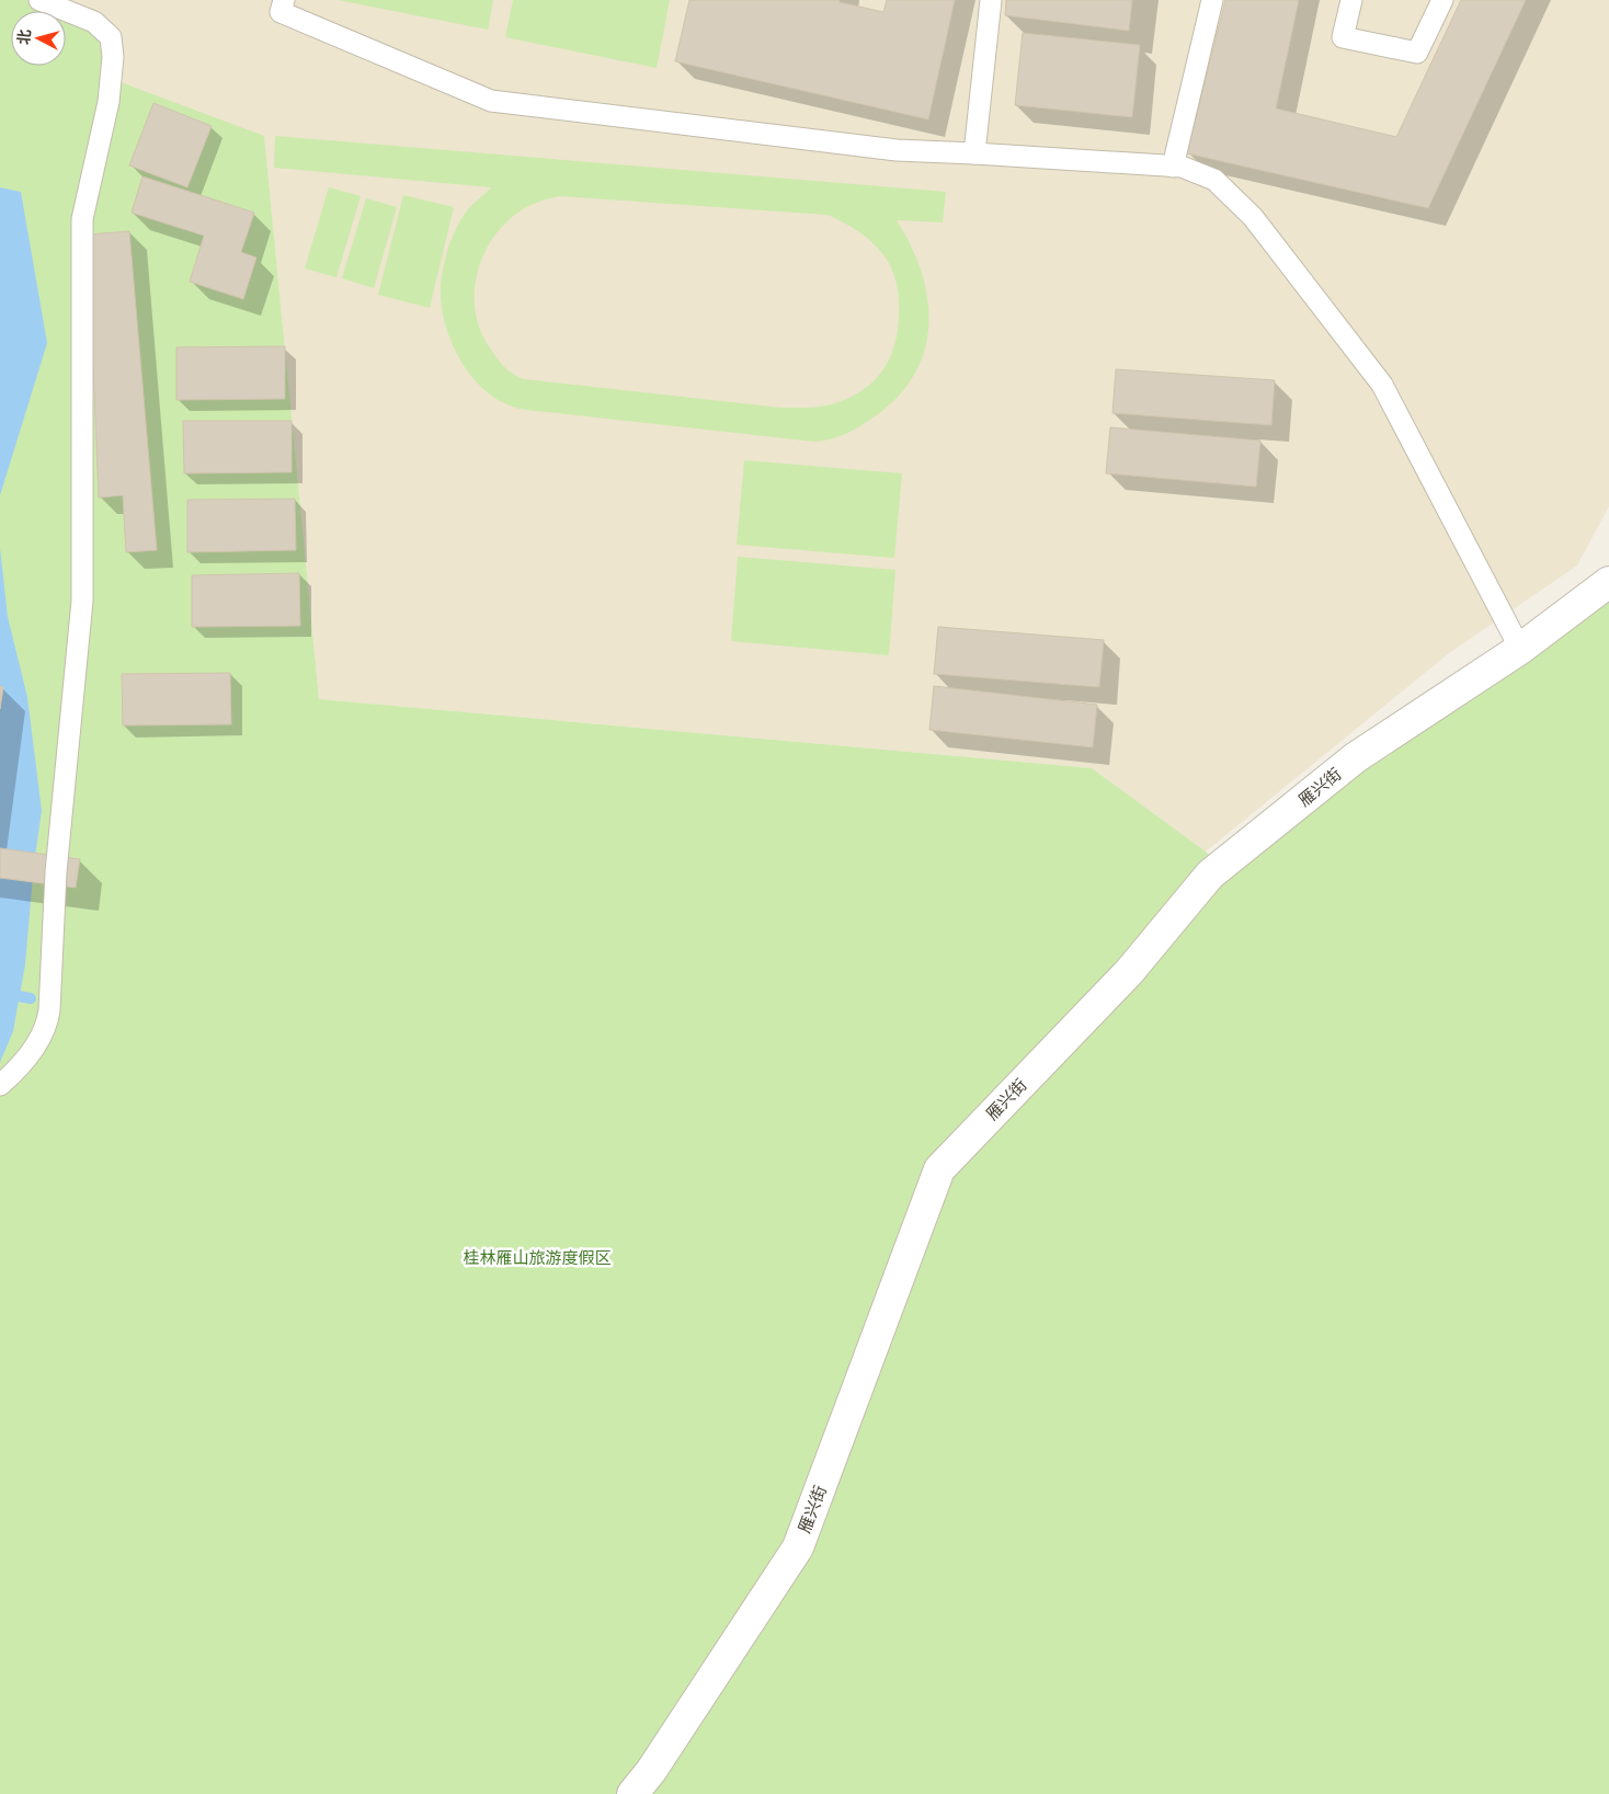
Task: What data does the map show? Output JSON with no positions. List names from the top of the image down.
{
  "streets": {
    "street": ["雁兴街"]
  },
  "parks": ["桂林雁山旅游度假区"],
  "north": "left"
}
